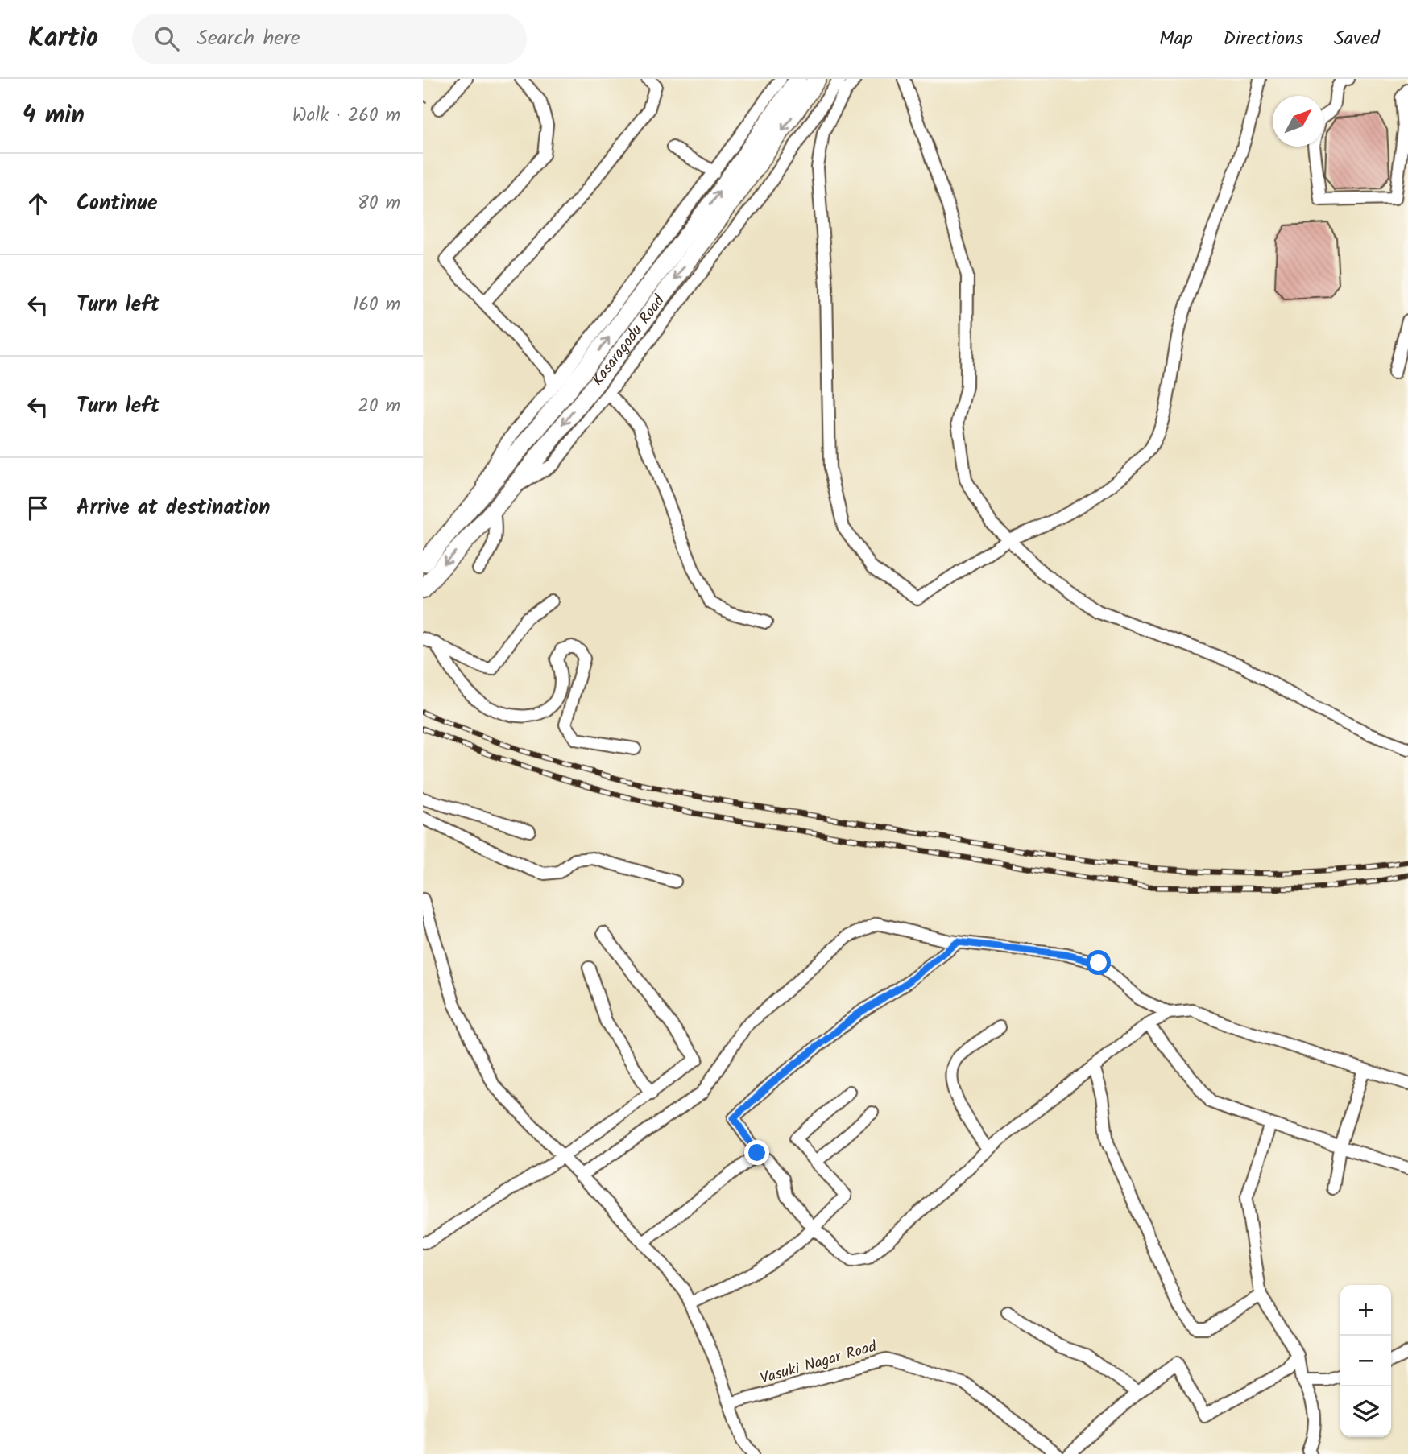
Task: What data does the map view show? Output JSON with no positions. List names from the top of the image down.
{
  "streets": {
    "highway": ["Kasaragodu Road"],
    "street": ["Vasuki Nagar Road"]
  },
  "north": "top right",
  "page": {
    "header": "Kartio",
    "search": "Search here",
    "nav": ["Map", "Directions", "Saved"],
    "heading": ["4 min", "Walk · 260 m"],
    "list": [
      ["Continue", "80 m"],
      ["Turn left", "160 m"],
      ["Turn left", "20 m"],
      "Arrive at destination"
    ],
    "map_buttons": ["+", "−"]
  }
}
